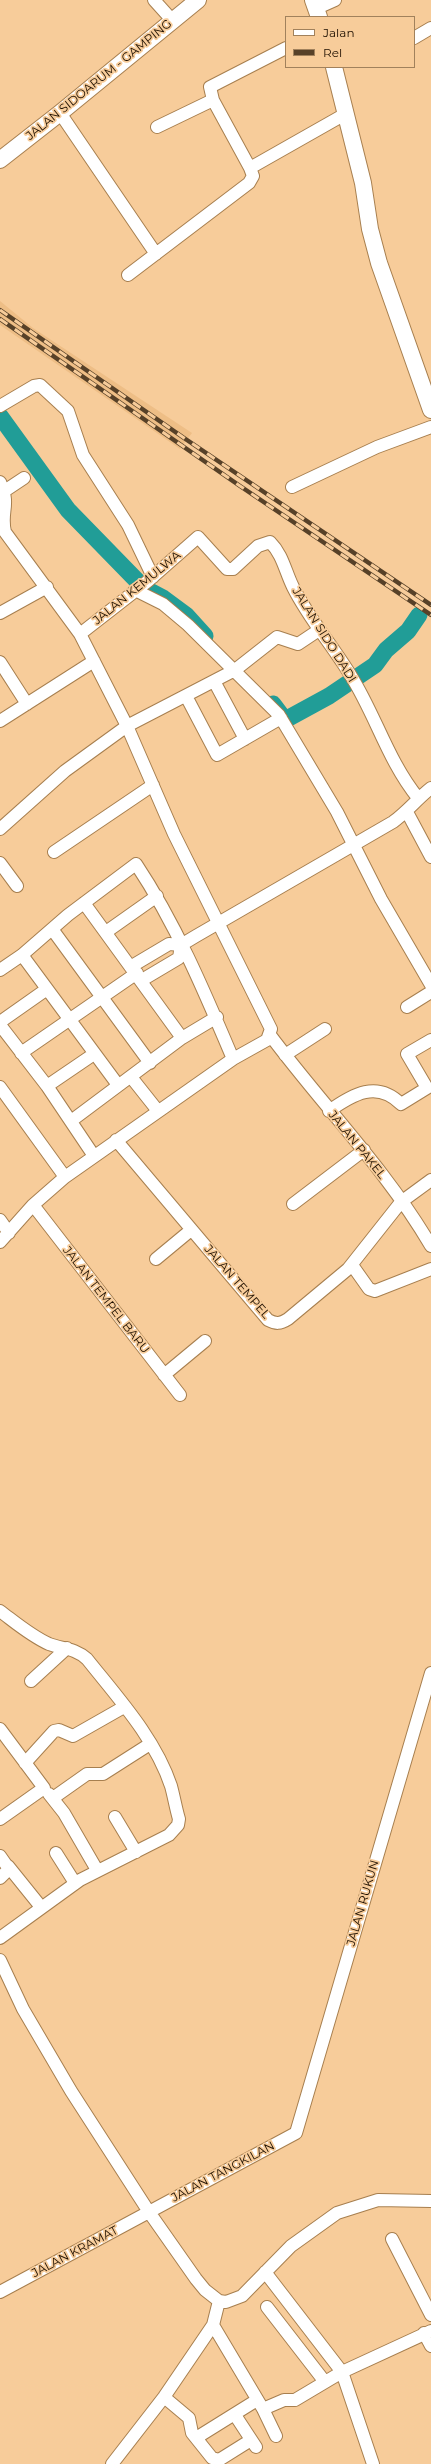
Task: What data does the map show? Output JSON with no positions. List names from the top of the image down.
{
  "streets": {
    "main road": ["JALAN SIDOARUM - GAMPING"],
    "street": [
      "JALAN KEMULWA",
      "JALAN SIDO DADI",
      "JALAN PAKEL",
      "JALAN TEMPEL",
      "JALAN TEMPEL BARU",
      "JALAN RUKUN",
      "JALAN TANGKILAN",
      "JALAN KRAMAT"
    ]
  },
  "crossings": [
    ["JALAN KEMULWA", "JALAN SIDO DADI"],
    ["JALAN PAKEL", "JALAN TEMPEL"],
    ["JALAN RUKUN", "JALAN TANGKILAN"],
    ["JALAN TANGKILAN", "JALAN KRAMAT"]
  ],
  "legend": ["Jalan", "Rel"]
}
